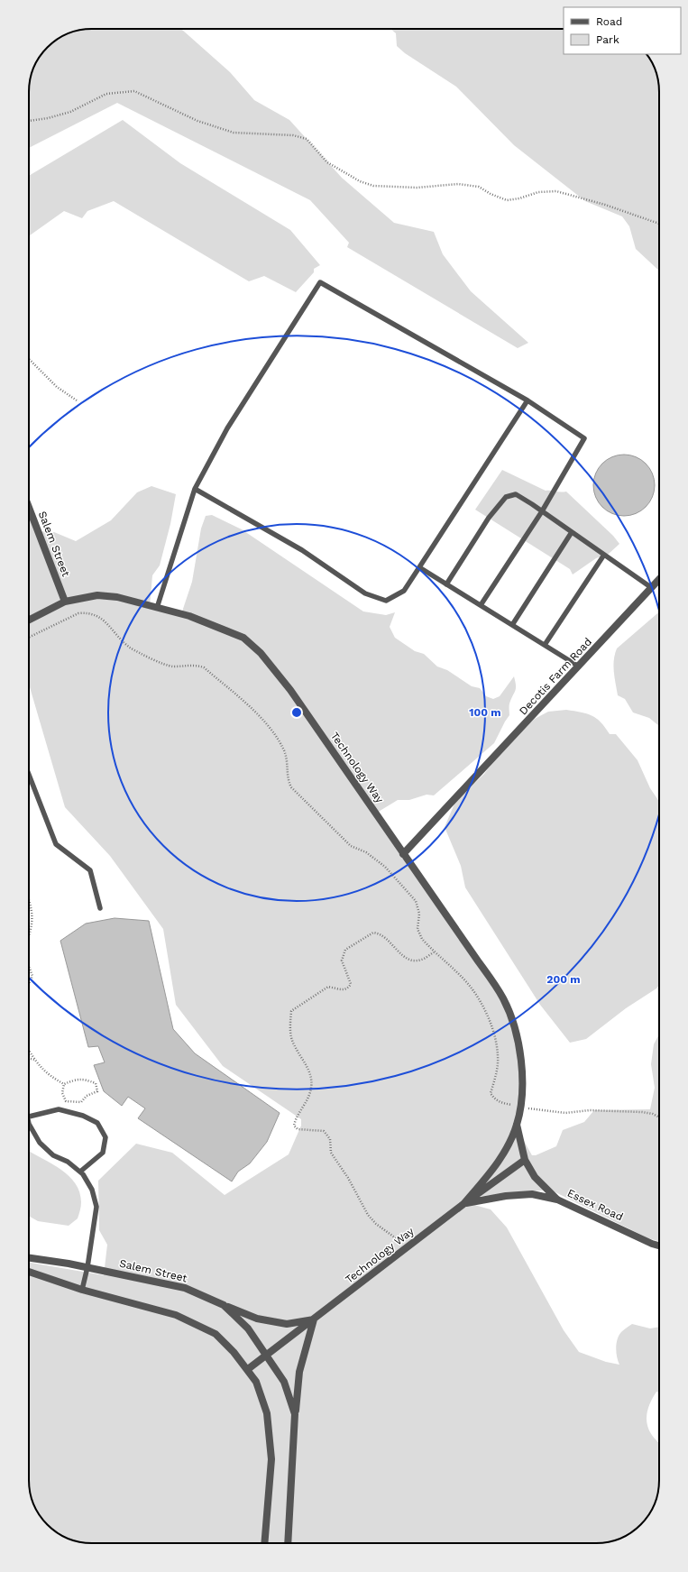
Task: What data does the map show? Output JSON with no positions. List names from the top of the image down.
{
  "streets": {
    "street": [
      "Salem Street",
      "Decotis Farm Road",
      "Technology Way",
      "Essex Road"
    ]
  },
  "crossings": [
    ["Salem Street", "Technology Way"],
    ["Decotis Farm Road", "Technology Way"],
    ["Technology Way", "Essex Road"]
  ],
  "legend": ["Road", "Park"],
  "rings": ["100 m", "200 m"]
}
